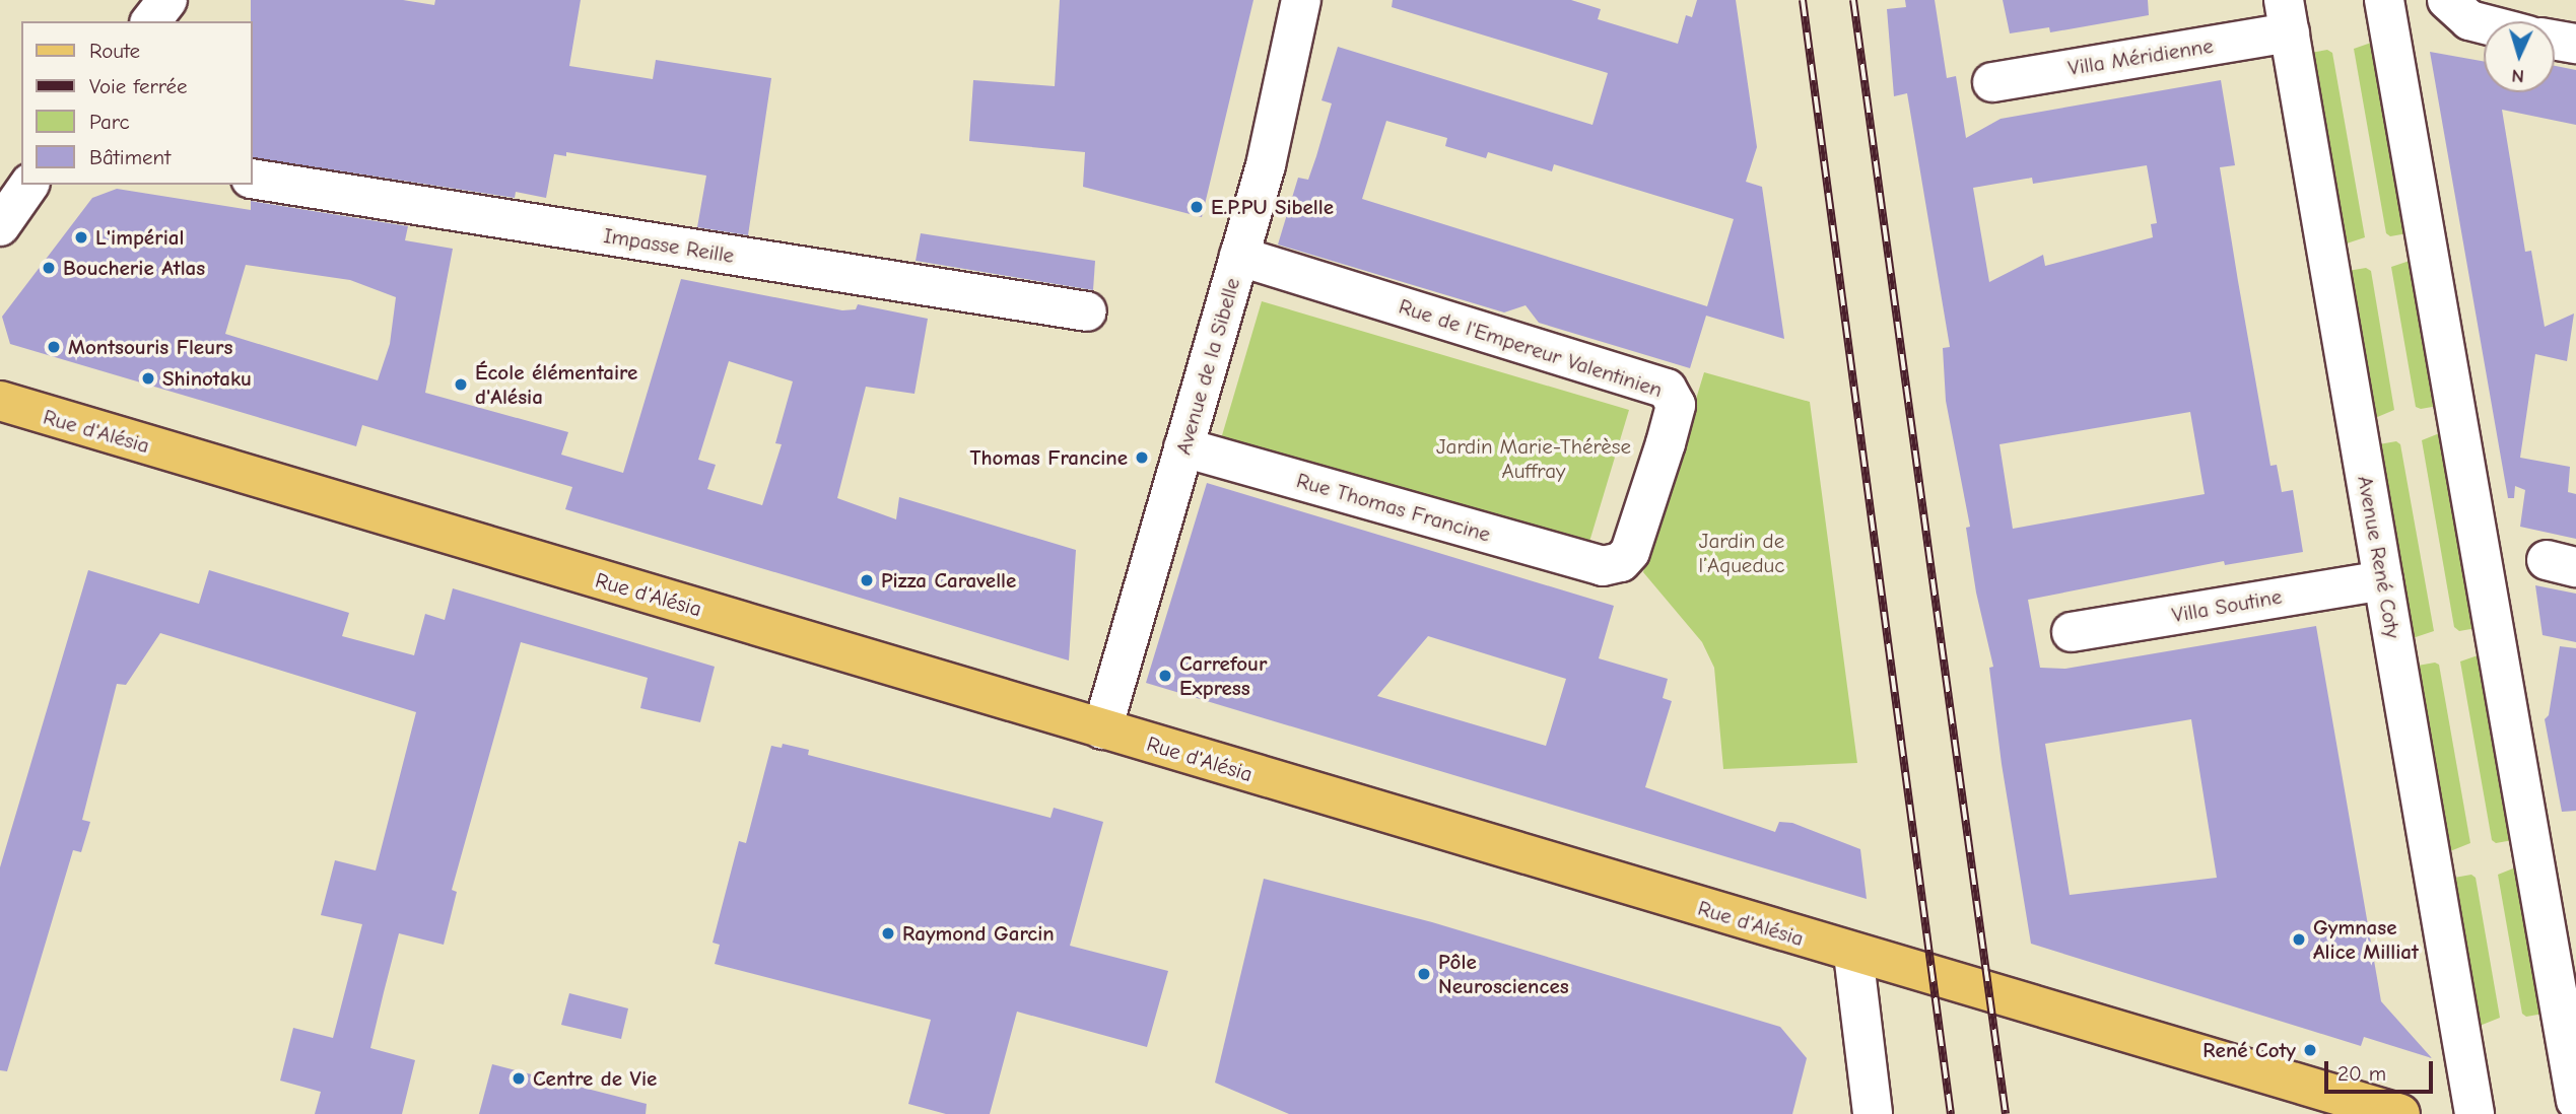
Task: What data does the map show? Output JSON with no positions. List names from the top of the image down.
{
  "streets": {
    "main road": ["Rue d'Alésia"],
    "street": [
      "Villa Méridienne",
      "Impasse Reille",
      "Rue de l'Empereur Valentinien",
      "Avenue de la Sibelle",
      "Rue Thomas Francine",
      "Avenue René Coty",
      "Villa Soutine"
    ]
  },
  "crossings": [
    ["Villa Méridienne", "Avenue René Coty"],
    ["Rue de l'Empereur Valentinien", "Avenue de la Sibelle"],
    ["Rue de l'Empereur Valentinien", "Rue Thomas Francine"],
    ["Avenue de la Sibelle", "Rue d'Alésia"],
    ["Avenue de la Sibelle", "Rue Thomas Francine"],
    ["Avenue René Coty", "Villa Soutine"]
  ],
  "parks": ["Jardin Marie-Thérèse Auffray", "Jardin de l’Aqueduc"],
  "places": [
    "E.P.PU Sibelle",
    "L'impérial",
    "Boucherie Atlas",
    "Montsouris Fleurs",
    "Shinotaku",
    "École élémentaire d'Alésia",
    "Thomas Francine",
    "Pizza Caravelle",
    "Carrefour Express",
    "Raymond Garcin",
    "Gymnase Alice Milliat",
    "Pôle Neurosciences",
    "René Coty",
    "Centre de Vie"
  ],
  "legend": [
    "Route",
    "Voie ferrée",
    "Parc",
    "Bâtiment"
  ],
  "scale_bar": "20 m",
  "north": "bottom"
}
